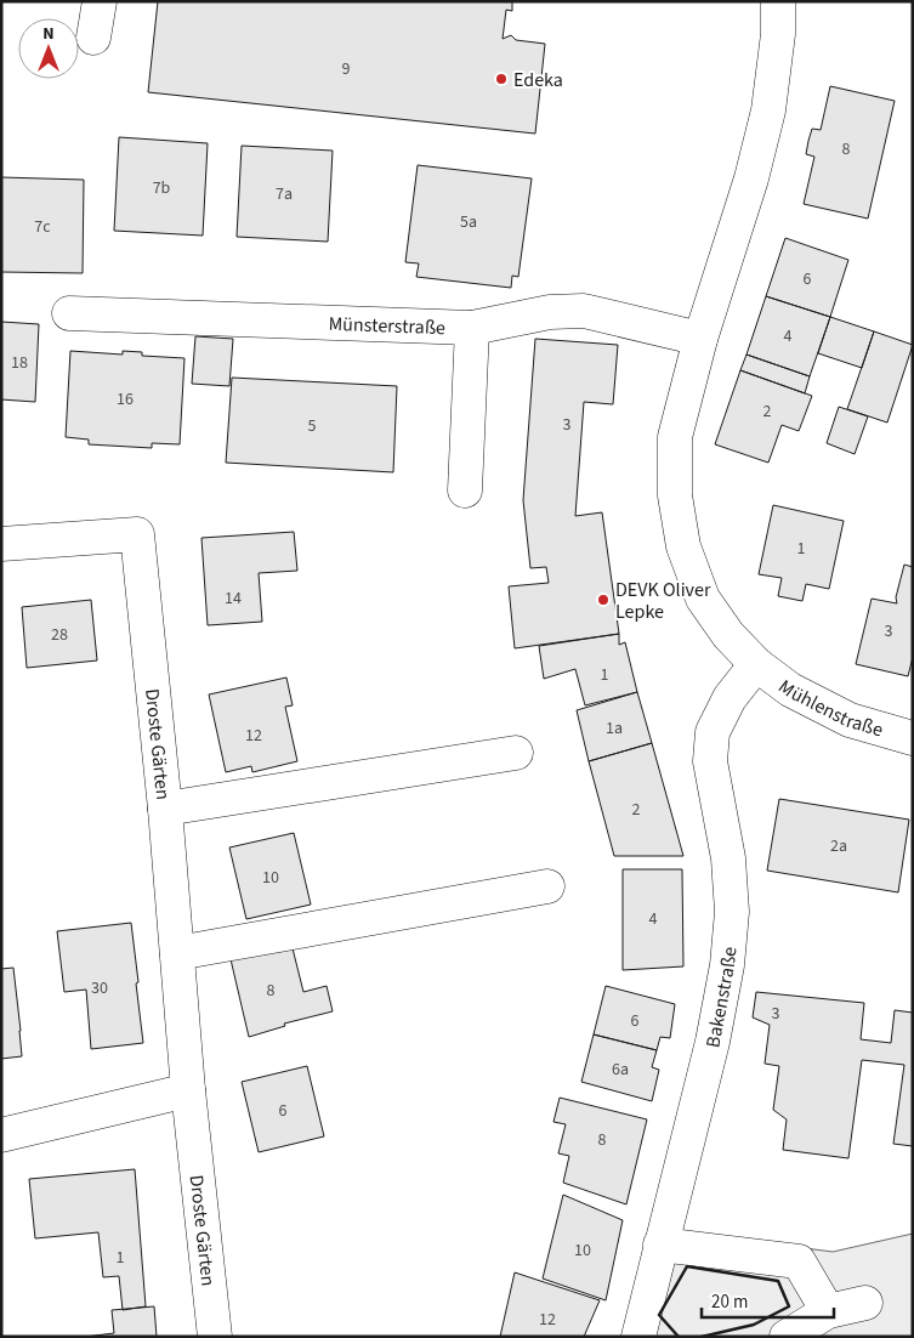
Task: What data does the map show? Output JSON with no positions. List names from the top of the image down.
{
  "streets": {
    "street": [
      "Münsterstraße",
      "Mühlenstraße",
      "Droste Gärten",
      "Bakenstraße"
    ]
  },
  "crossings": [
    ["Mühlenstraße", "Bakenstraße"]
  ],
  "places": ["Edeka", "DEVK Oliver Lepke"],
  "house_numbers": [
    "9",
    "8",
    "7b",
    "7a",
    "5a",
    "7c",
    "6",
    "4",
    "18",
    "16",
    "2",
    "3",
    "5",
    "1",
    "14",
    "3",
    "28",
    "1",
    "1a",
    "12",
    "2",
    "2a",
    "10",
    "4",
    "30",
    "8",
    "3",
    "6",
    "6a",
    "6",
    "8",
    "10",
    "1",
    "12"
  ],
  "scale_bar": "20 m",
  "north": "top"
}
